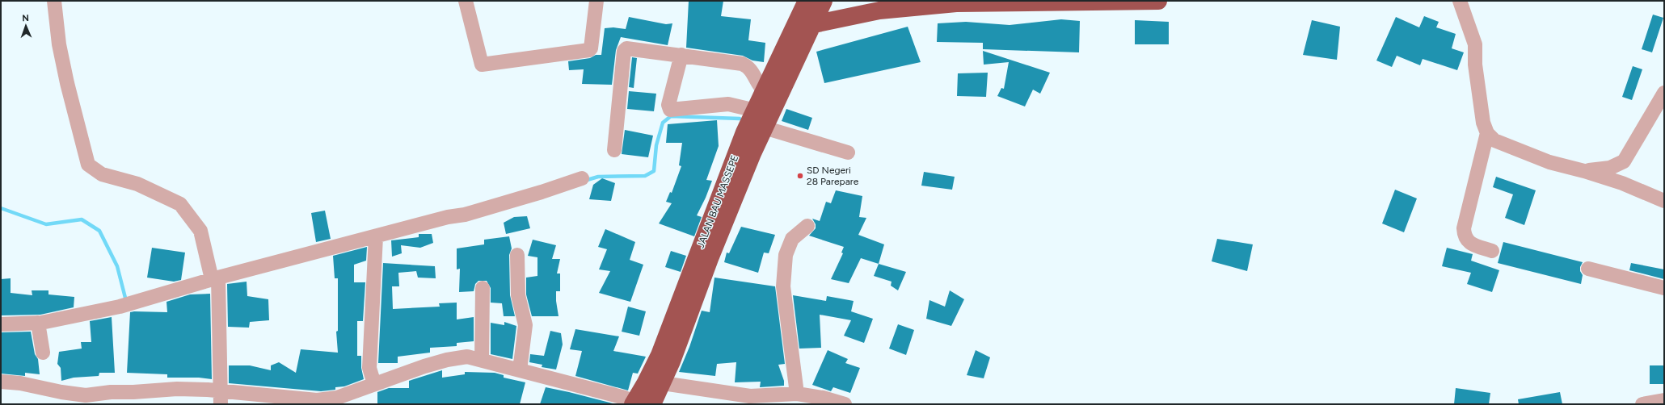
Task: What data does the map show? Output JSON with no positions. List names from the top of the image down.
{
  "streets": {
    "highway": ["JALAN BAU MASSEPE"]
  },
  "places": ["SD Negeri 28 Parepare"],
  "north": "top"
}
